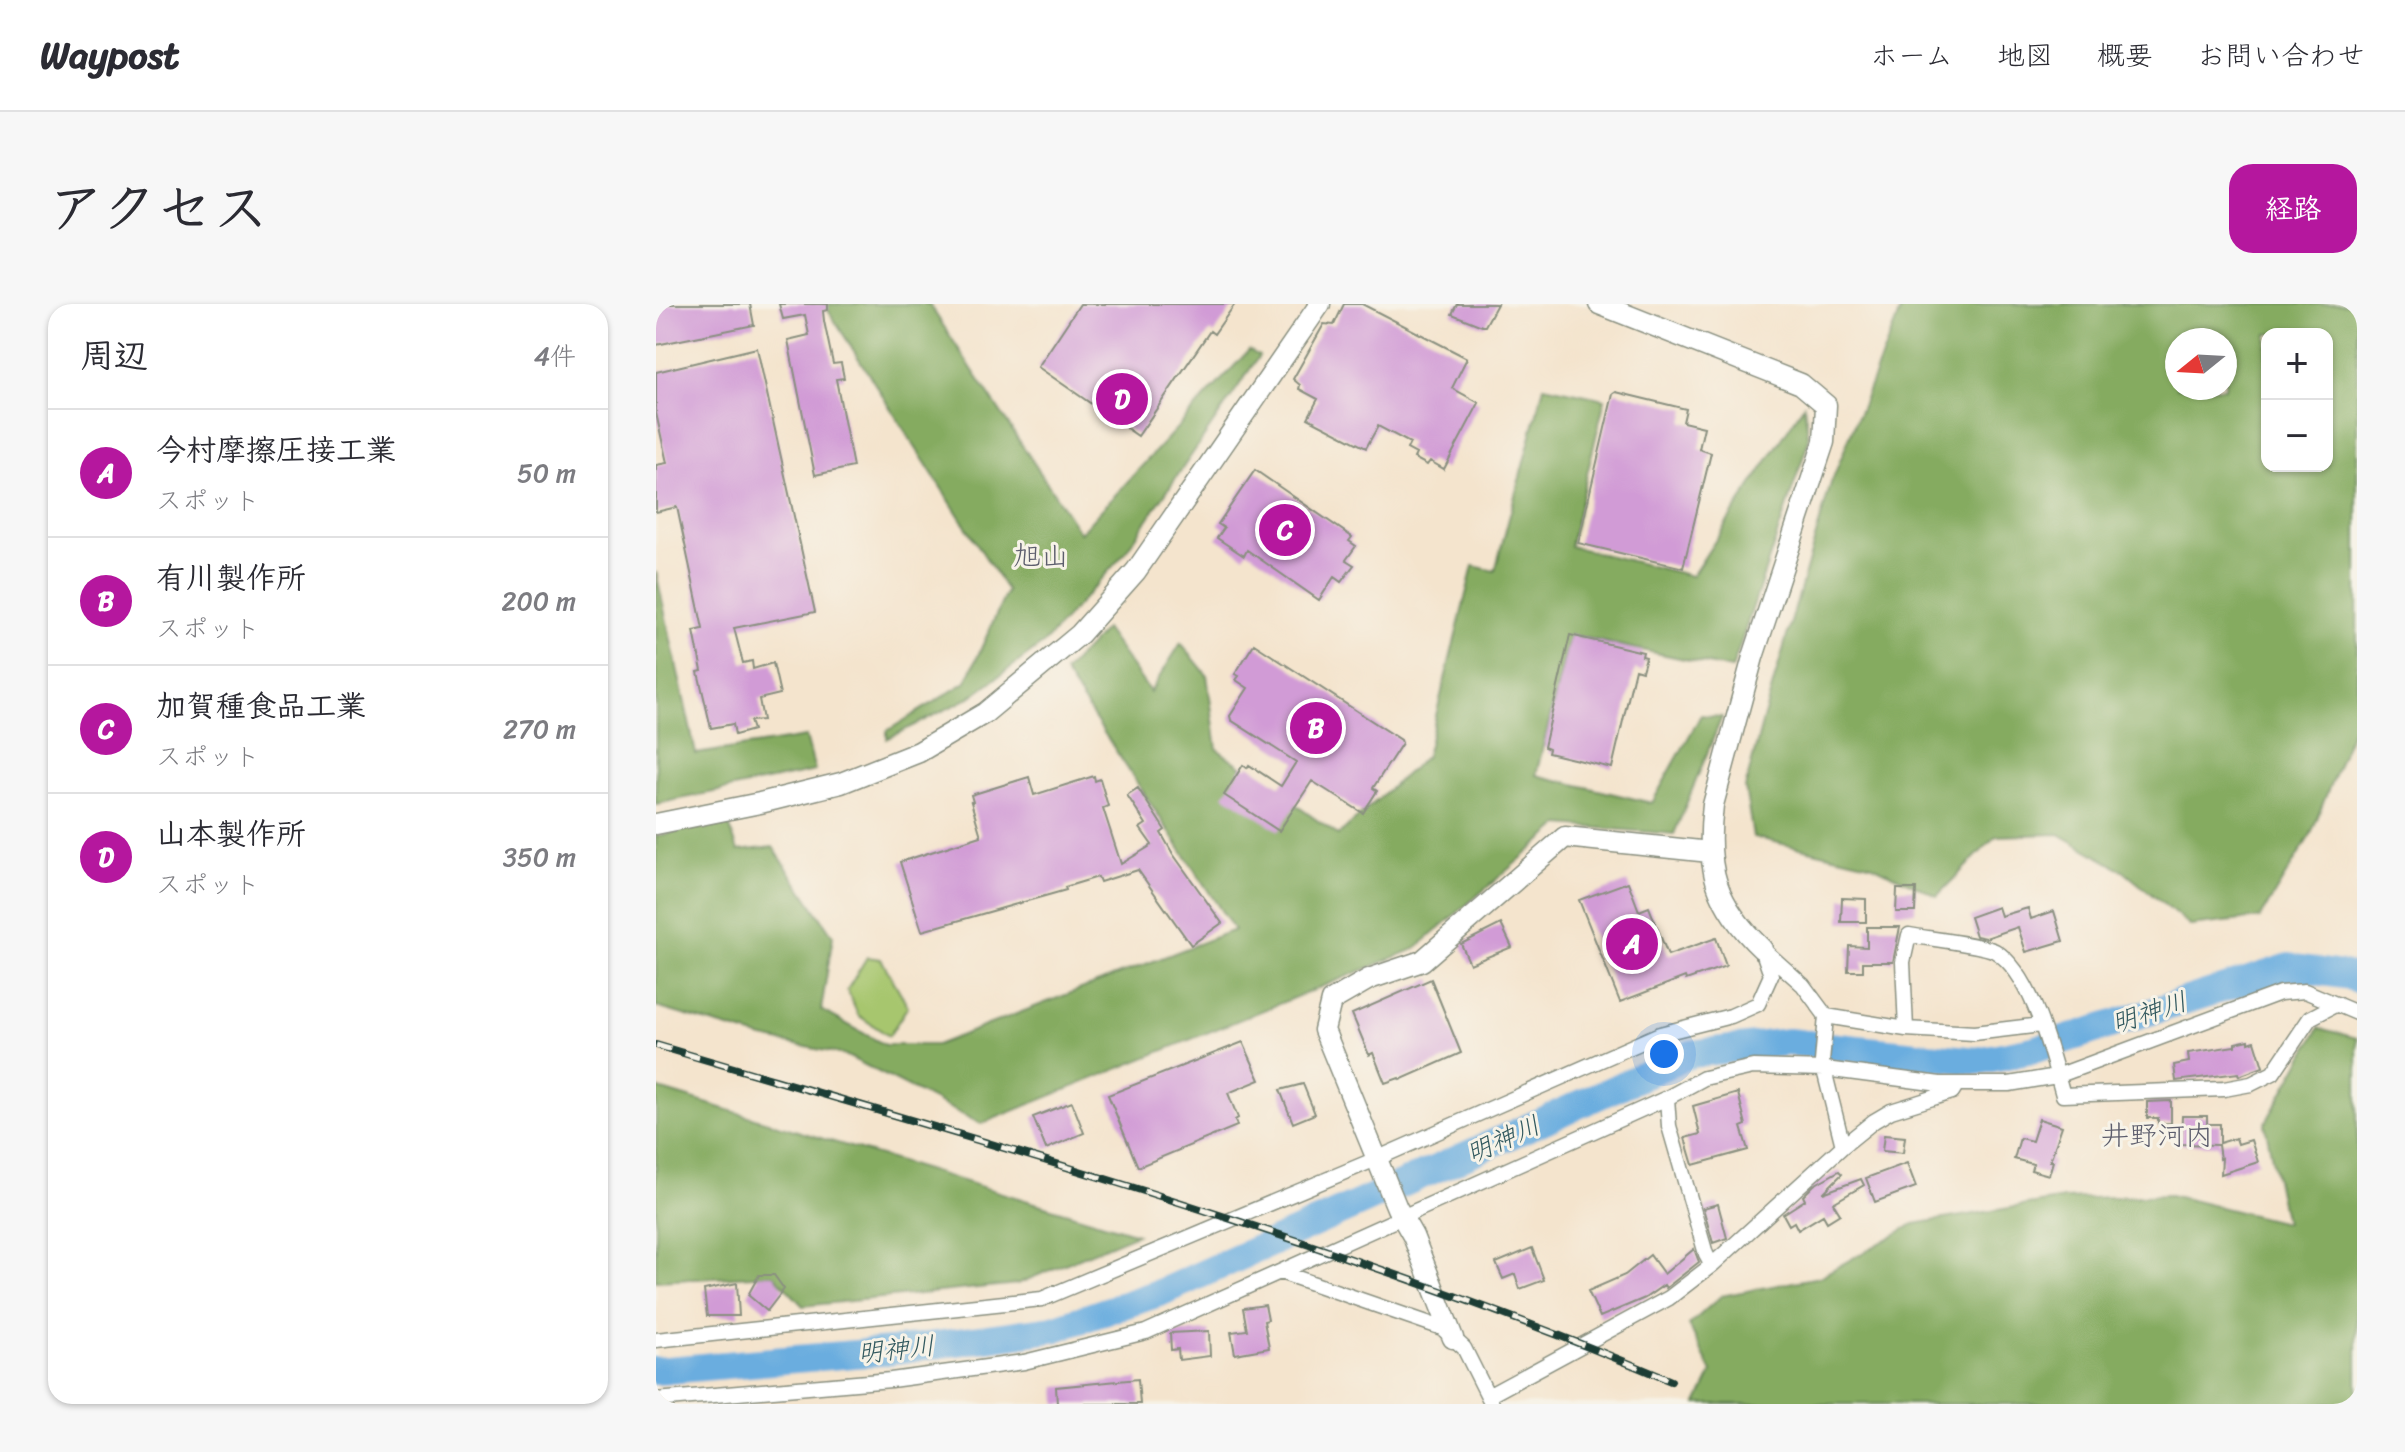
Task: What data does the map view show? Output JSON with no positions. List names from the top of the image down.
{
  "districts": ["旭山", "井野河内"],
  "water": ["明神川"],
  "north": "left",
  "page": {
    "header": "Waypost",
    "nav": [
      "ホーム",
      "地図",
      "概要",
      "お問い合わせ"
    ],
    "title": "アクセス",
    "buttons": "経路",
    "heading": ["周辺", "4件"],
    "map_buttons": ["+", "−"],
    "pins": [
      "D",
      "C",
      "B",
      "A"
    ],
    "list": [
      {
        "mark": "A",
        "name": "今村摩擦圧接工業",
        "note": "スポット",
        "value": "50 m"
      },
      {
        "mark": "B",
        "name": "有川製作所",
        "note": "スポット",
        "value": "200 m"
      },
      {
        "mark": "C",
        "name": "加賀種食品工業",
        "note": "スポット",
        "value": "270 m"
      },
      {
        "mark": "D",
        "name": "山本製作所",
        "note": "スポット",
        "value": "350 m"
      }
    ]
  }
}
